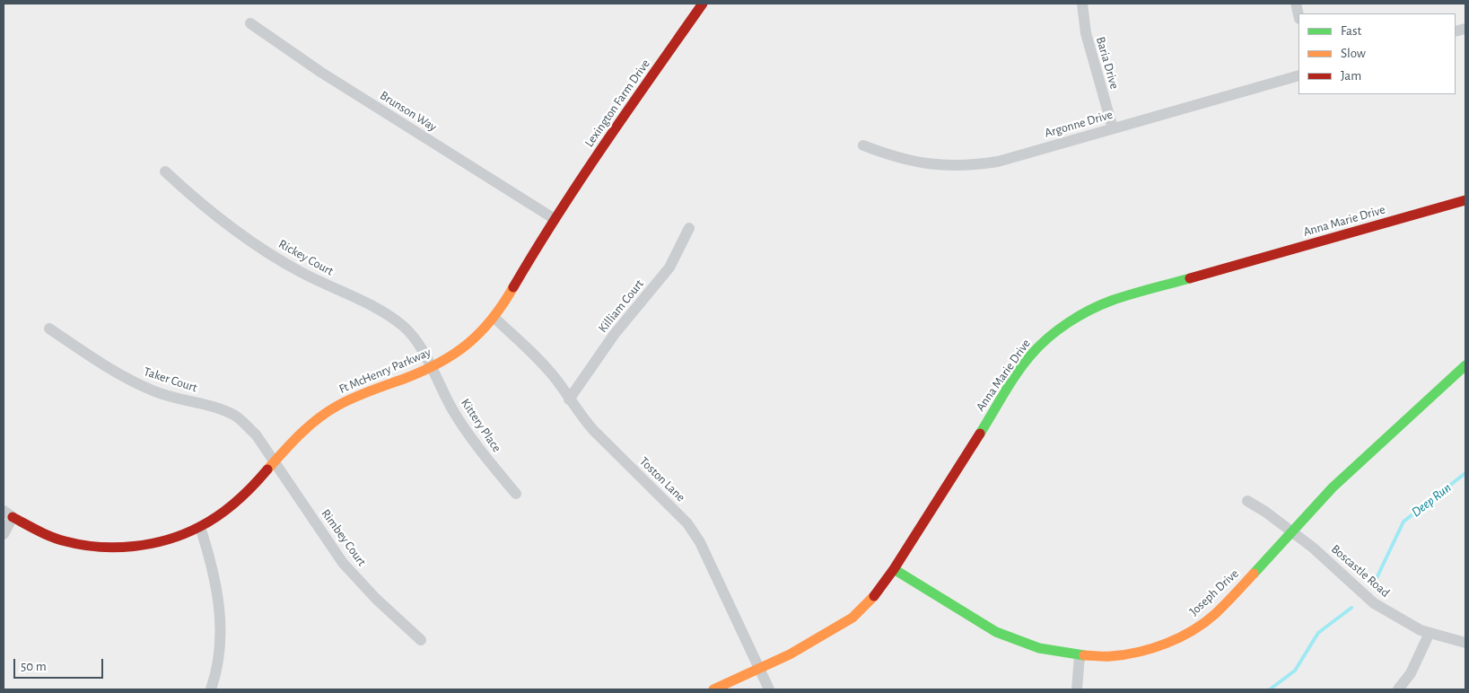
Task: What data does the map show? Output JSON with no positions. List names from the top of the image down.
{
  "streets": {
    "street": [
      "Baria Drive",
      "Lexington Farm Drive",
      "Brunson Way",
      "Argonne Drive",
      "Anna Marie Drive",
      "Rickey Court",
      "Killiam Court",
      "Ft McHenry Parkway",
      "Taker Court",
      "Kittery Place",
      "Toston Lane",
      "Rimbey Court",
      "Boscastle Road",
      "Joseph Drive"
    ]
  },
  "crossings": [
    ["Baria Drive", "Argonne Drive"],
    ["Lexington Farm Drive", "Brunson Way"],
    ["Lexington Farm Drive", "Ft McHenry Parkway"],
    ["Brunson Way", "Ft McHenry Parkway"],
    ["Anna Marie Drive", "Toston Lane"],
    ["Anna Marie Drive", "Joseph Drive"],
    ["Rickey Court", "Ft McHenry Parkway"],
    ["Rickey Court", "Kittery Place"],
    ["Killiam Court", "Toston Lane"],
    ["Ft McHenry Parkway", "Taker Court"],
    ["Ft McHenry Parkway", "Kittery Place"],
    ["Ft McHenry Parkway", "Toston Lane"],
    ["Ft McHenry Parkway", "Rimbey Court"],
    ["Taker Court", "Rimbey Court"],
    ["Boscastle Road", "Joseph Drive"]
  ],
  "water": ["Deep Run"],
  "legend": ["Fast", "Slow", "Jam"],
  "scale_bar": "50 m"
}
